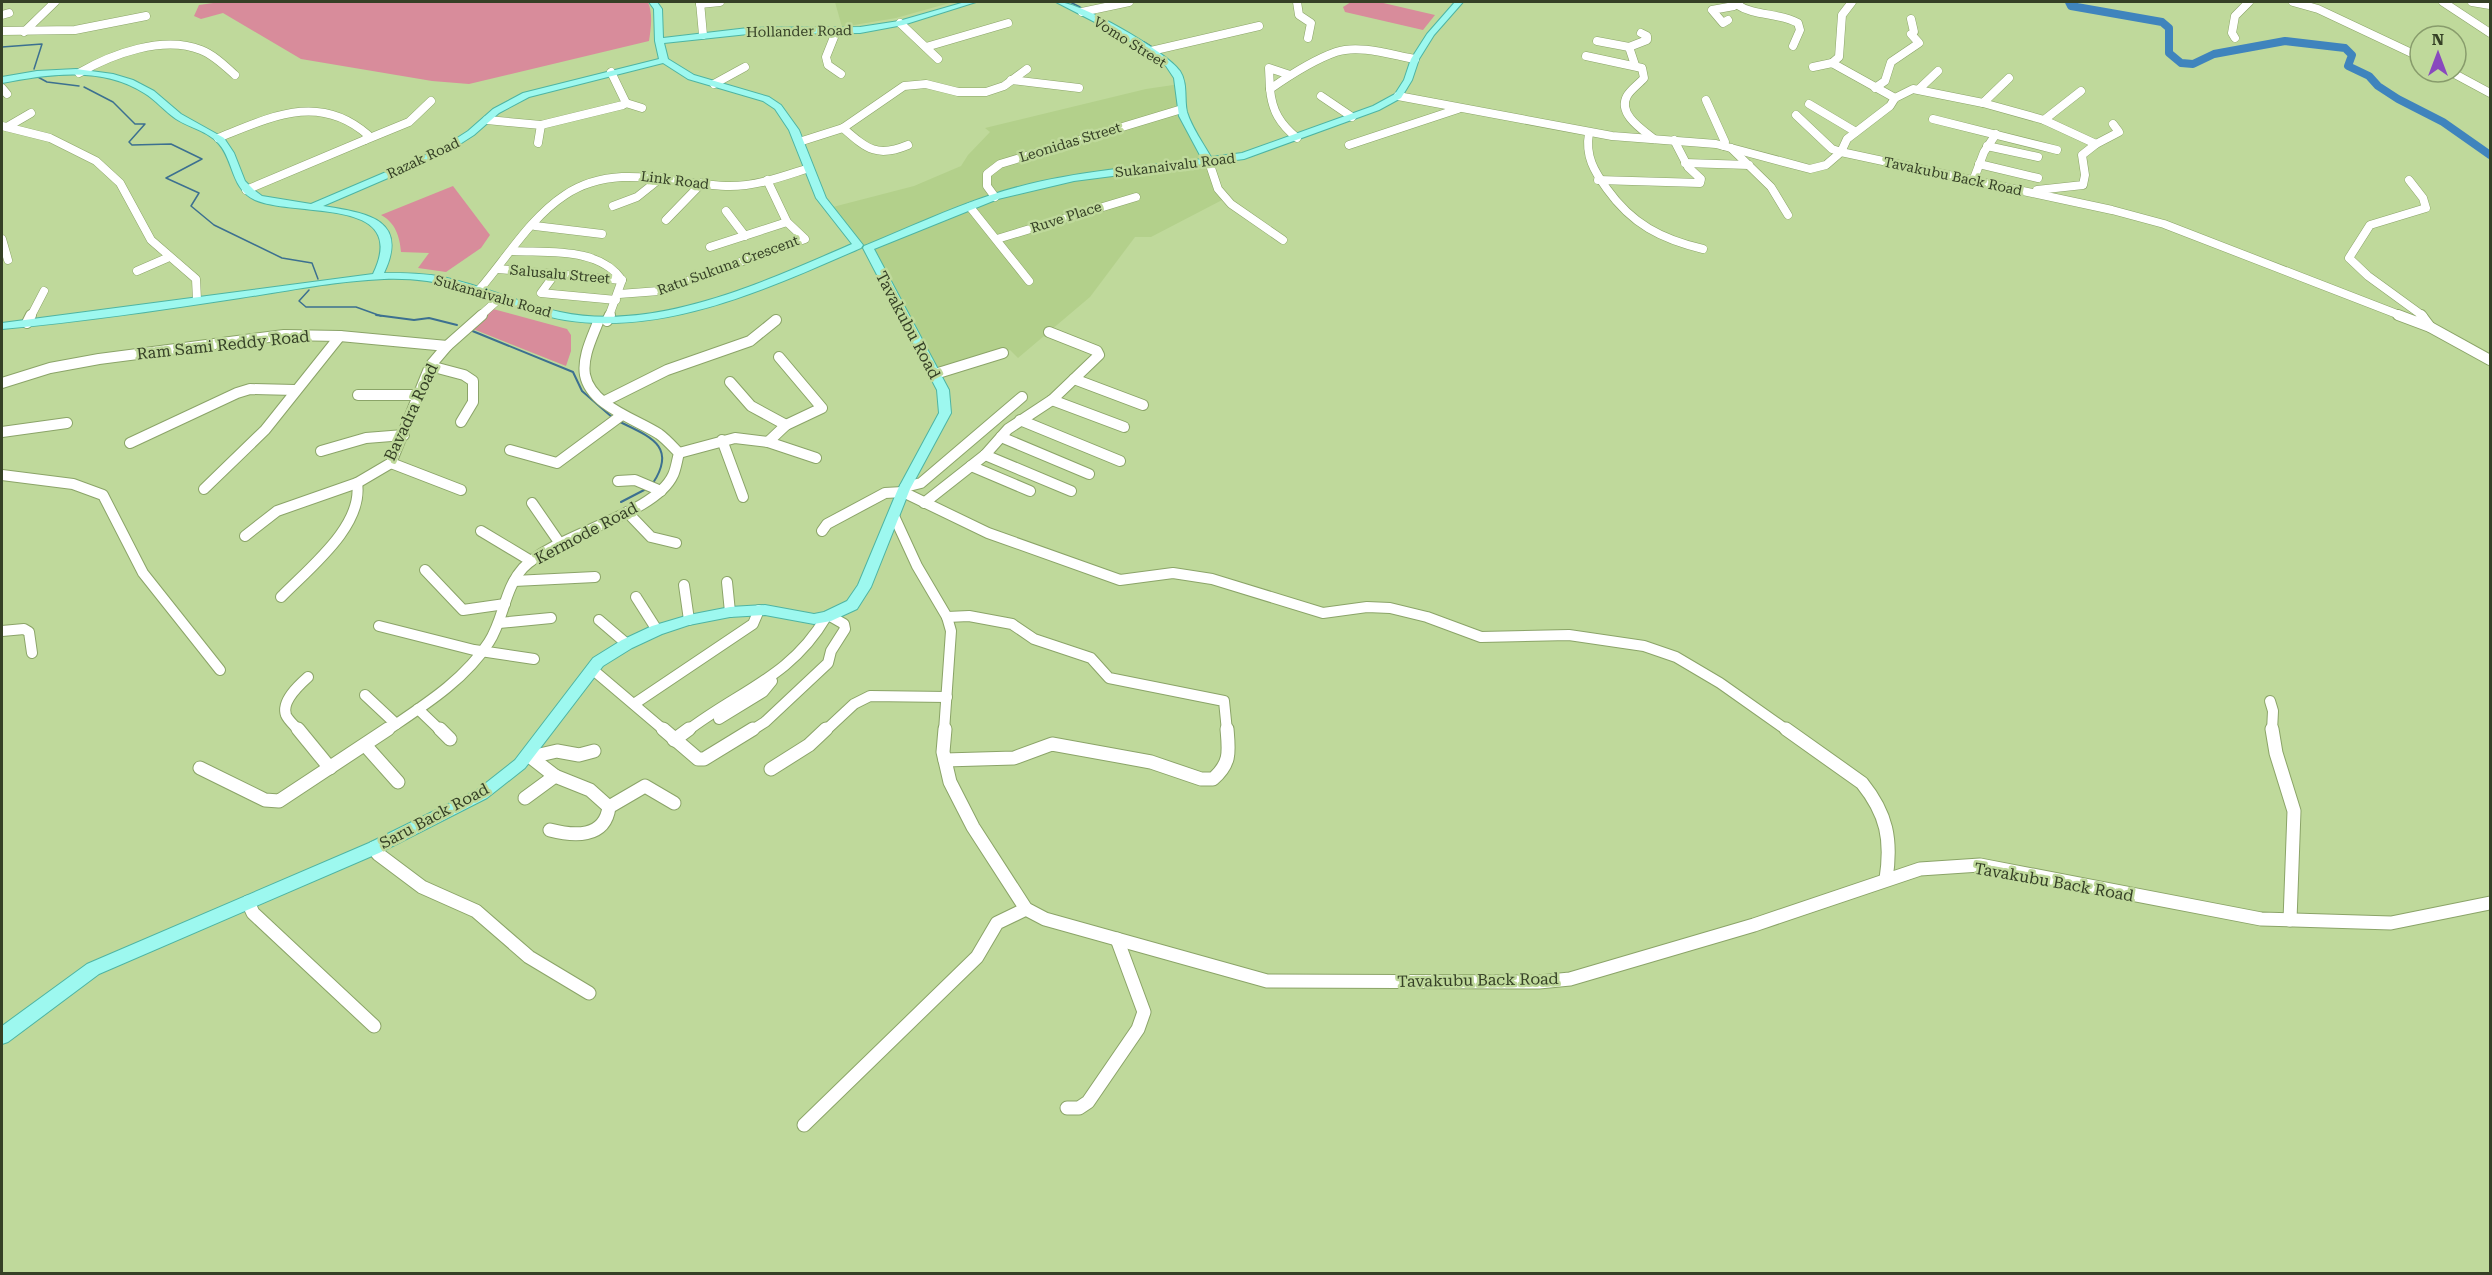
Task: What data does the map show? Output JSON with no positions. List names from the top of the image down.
{
  "streets": {
    "main road": [
      "Hollander Road",
      "Vomo Street",
      "Razak Road",
      "Sukanaivalu Road",
      "Tavakubu Road",
      "Saru Back Road"
    ],
    "street": [
      "Leonidas Street",
      "Tavakubu Back Road",
      "Link Road",
      "Ruve Place",
      "Ratu Sukuna Crescent",
      "Salusalu Street",
      "Ram Sami Reddy Road",
      "Bavadra Road",
      "Kermode Road"
    ]
  },
  "crossings": [
    ["Vomo Street", "Leonidas Street"],
    ["Vomo Street", "Sukanaivalu Road"],
    ["Leonidas Street", "Sukanaivalu Road"],
    ["Razak Road", "Tavakubu Road"],
    ["Sukanaivalu Road", "Link Road"],
    ["Sukanaivalu Road", "Tavakubu Road"],
    ["Sukanaivalu Road", "Bavadra Road"],
    ["Link Road", "Ratu Sukuna Crescent"],
    ["Link Road", "Salusalu Street"],
    ["Link Road", "Tavakubu Road"],
    ["Ram Sami Reddy Road", "Bavadra Road"]
  ],
  "north": "top"
}
